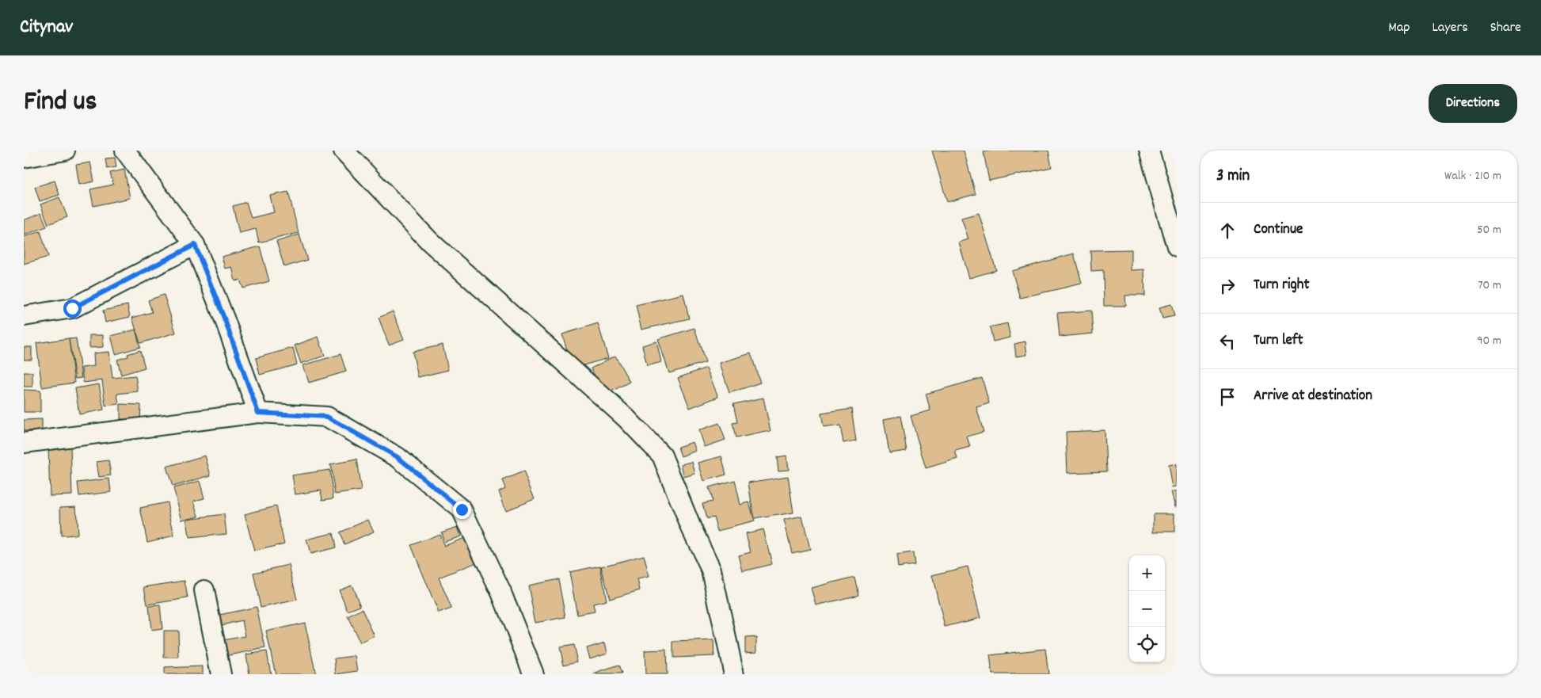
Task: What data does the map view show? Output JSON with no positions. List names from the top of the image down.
{
  "page": {
    "header": "Citynav",
    "nav": ["Map", "Layers", "Share"],
    "title": "Find us",
    "buttons": "Directions",
    "heading": ["3 min", "Walk · 210 m"],
    "list": [
      ["Continue", "50 m"],
      ["Turn right", "70 m"],
      ["Turn left", "90 m"],
      "Arrive at destination"
    ],
    "map_buttons": ["+", "−"]
  }
}
